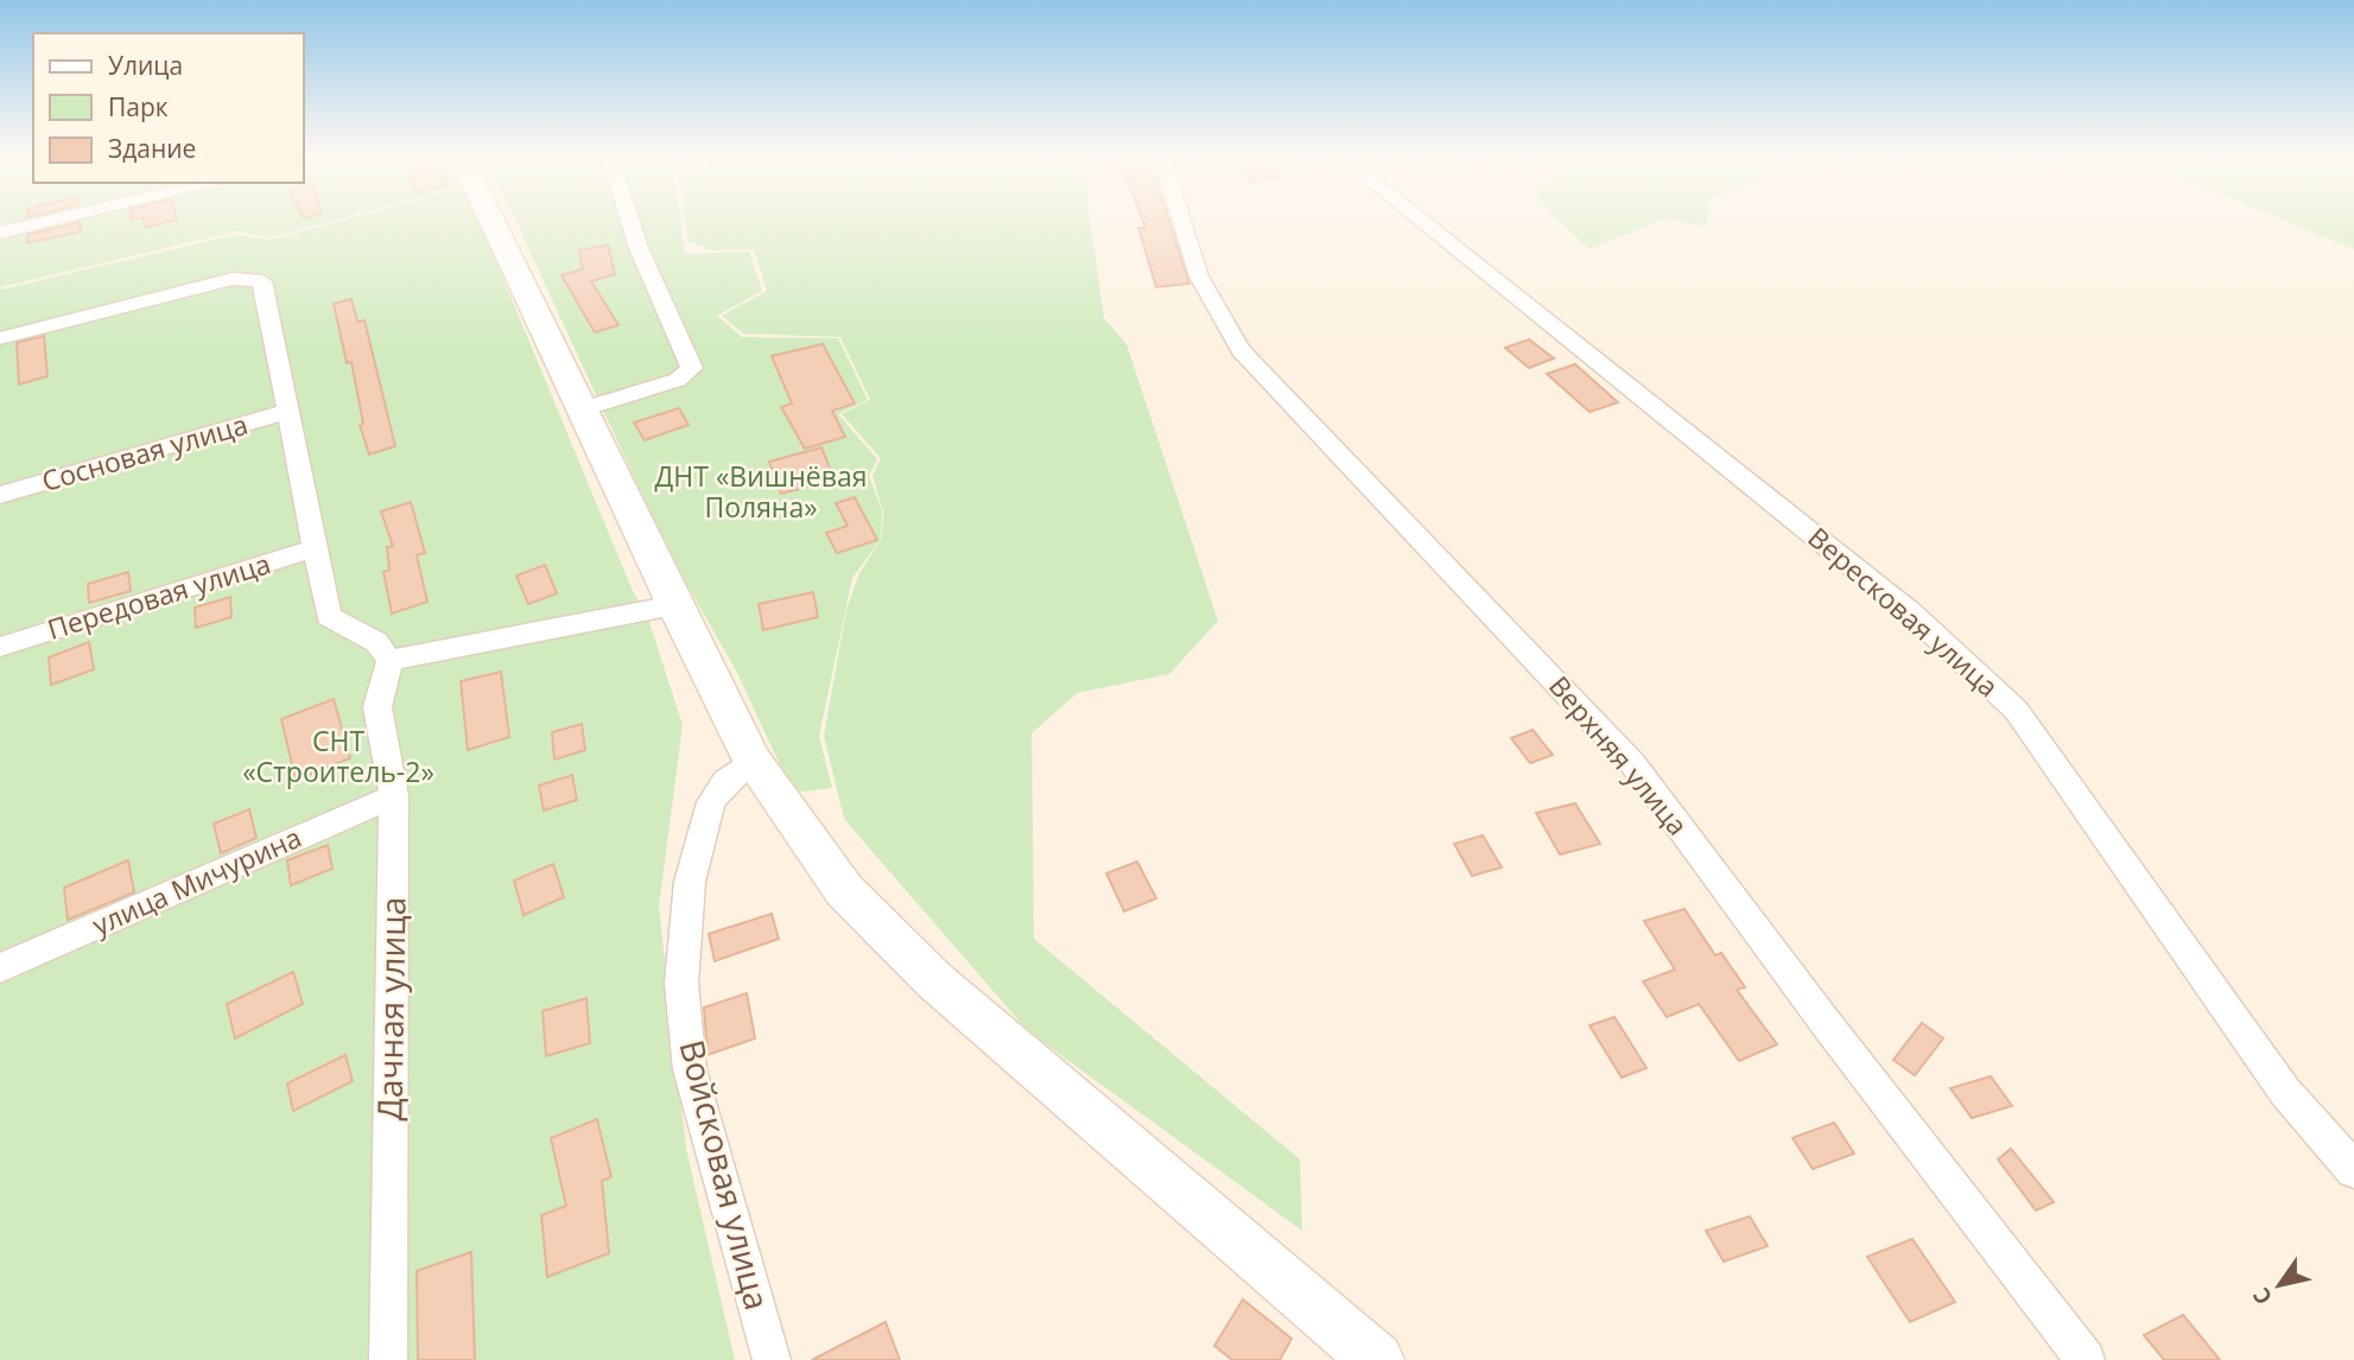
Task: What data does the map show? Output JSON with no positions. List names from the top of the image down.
{
  "streets": {
    "street": [
      "Сосновая улица",
      "Передовая улица",
      "Вересковая улица",
      "Верхняя улица",
      "улица Мичурина",
      "Дачная улица",
      "Войсковая улица"
    ]
  },
  "crossings": [
    ["улица Мичурина", "Дачная улица"]
  ],
  "parks": ["ДНТ «Вишнёвая Поляна»", "СНТ «Строитель-2»"],
  "legend": ["Улица", "Парк", "Здание"],
  "north": "bottom left"
}
